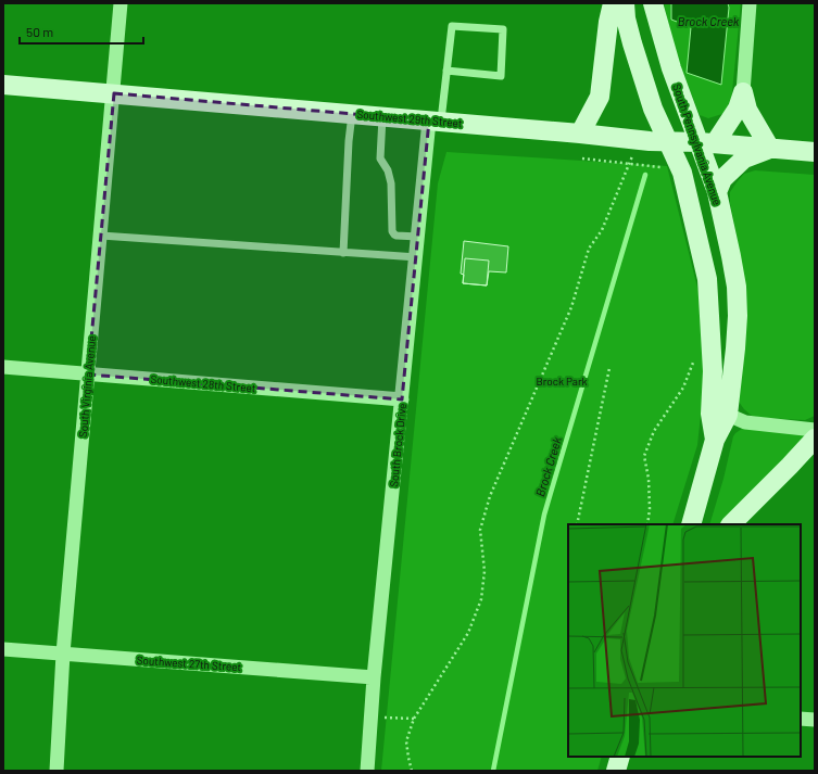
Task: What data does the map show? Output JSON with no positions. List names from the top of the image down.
{
  "streets": {
    "main road": ["Southwest 29th Street", "South Pennsylvania Avenue"],
    "street": [
      "Southwest 28th Street",
      "South Virginia Avenue",
      "South Brock Drive",
      "Southwest 27th Street"
    ]
  },
  "crossings": [
    ["Southwest 29th Street", "South Pennsylvania Avenue"],
    ["Southwest 29th Street", "South Virginia Avenue"],
    ["Southwest 29th Street", "South Brock Drive"],
    ["Southwest 28th Street", "South Virginia Avenue"],
    ["Southwest 28th Street", "South Brock Drive"],
    ["South Virginia Avenue", "Southwest 27th Street"],
    ["South Brock Drive", "Southwest 27th Street"]
  ],
  "water": ["Brock Creek"],
  "parks": ["Brock Park"],
  "scale_bar": "50 m"
}
